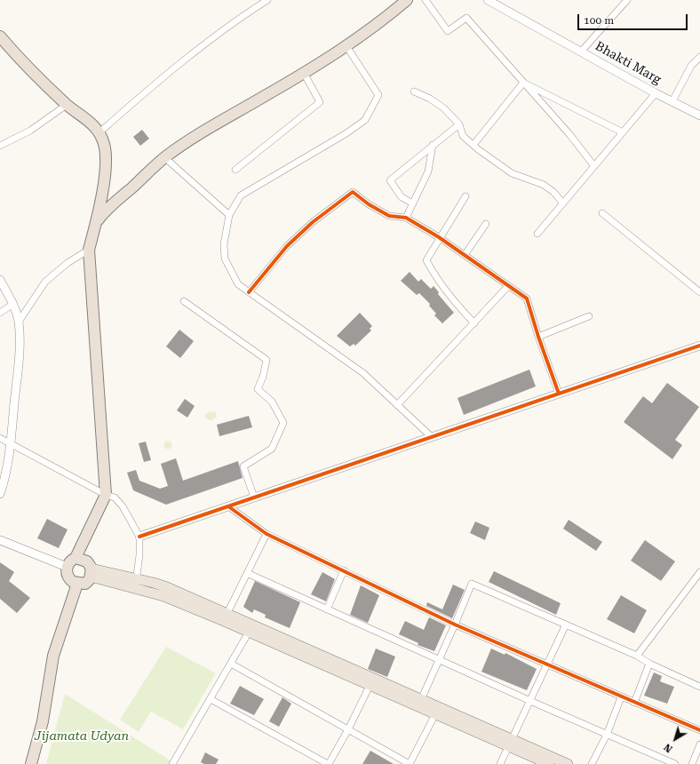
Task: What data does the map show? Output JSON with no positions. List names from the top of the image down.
{
  "streets": {
    "street": ["Bhakti Marg"]
  },
  "parks": ["Jijamata Udyan"],
  "scale_bar": "100 m",
  "north": "bottom left"
}
